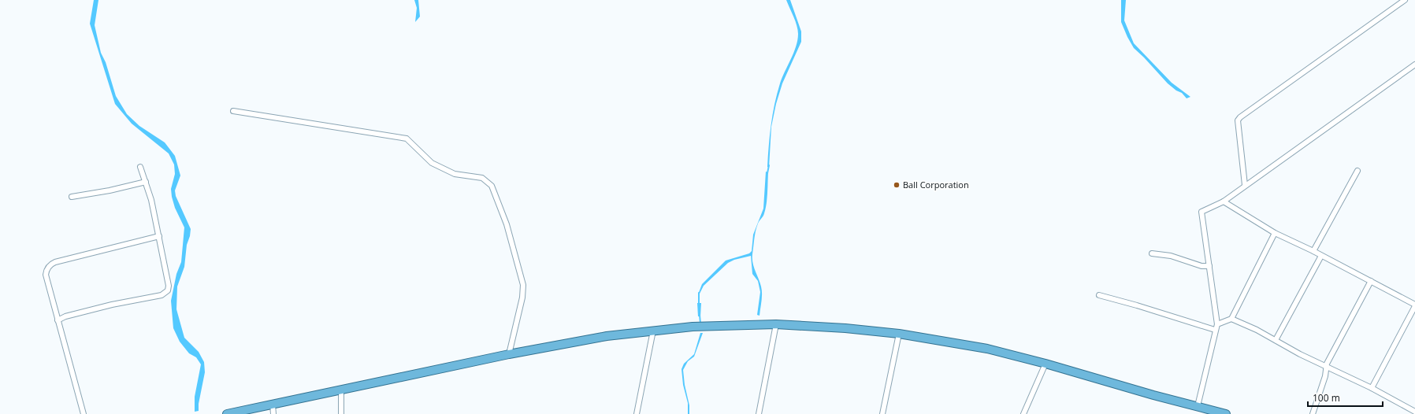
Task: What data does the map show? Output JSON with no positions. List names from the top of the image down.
{
  "places": ["Ball Corporation"],
  "scale_bar": "100 m"
}
